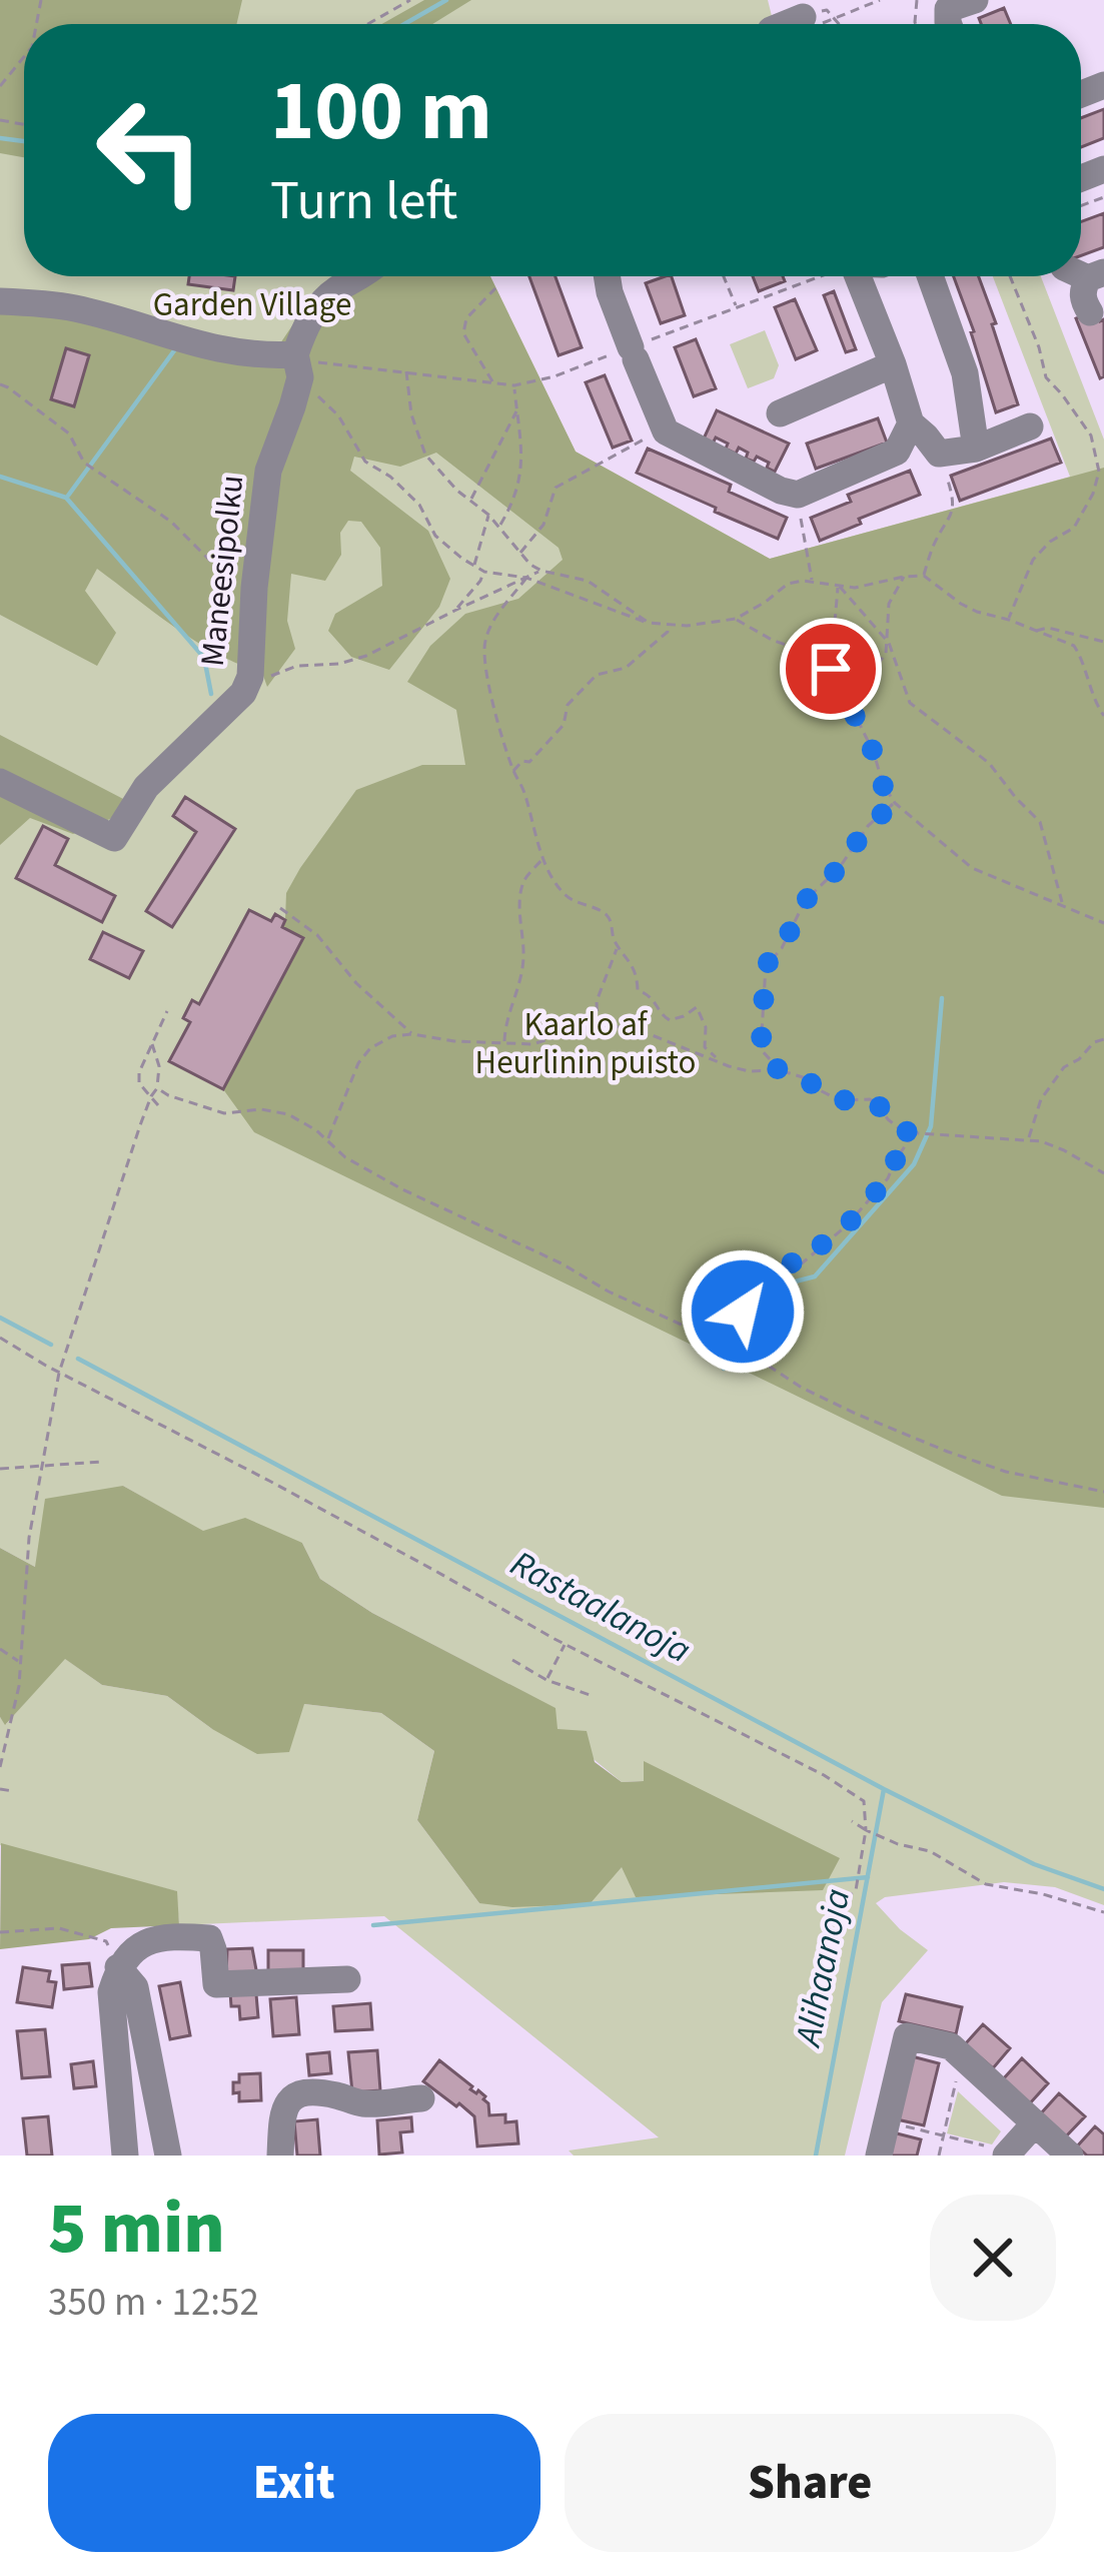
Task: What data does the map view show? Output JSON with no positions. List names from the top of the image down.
{
  "streets": {
    "street": ["Maneesipolku"]
  },
  "water": ["Rastaalanoja", "Alihaanoja"],
  "parks": ["Garden Village", "Kaarlo af Heurlinin puisto"],
  "page": {
    "turn": ["100 m", "Turn left"],
    "heading": ["5 min", "350 m · 12:52"],
    "buttons": ["Exit", "Share"]
  }
}
